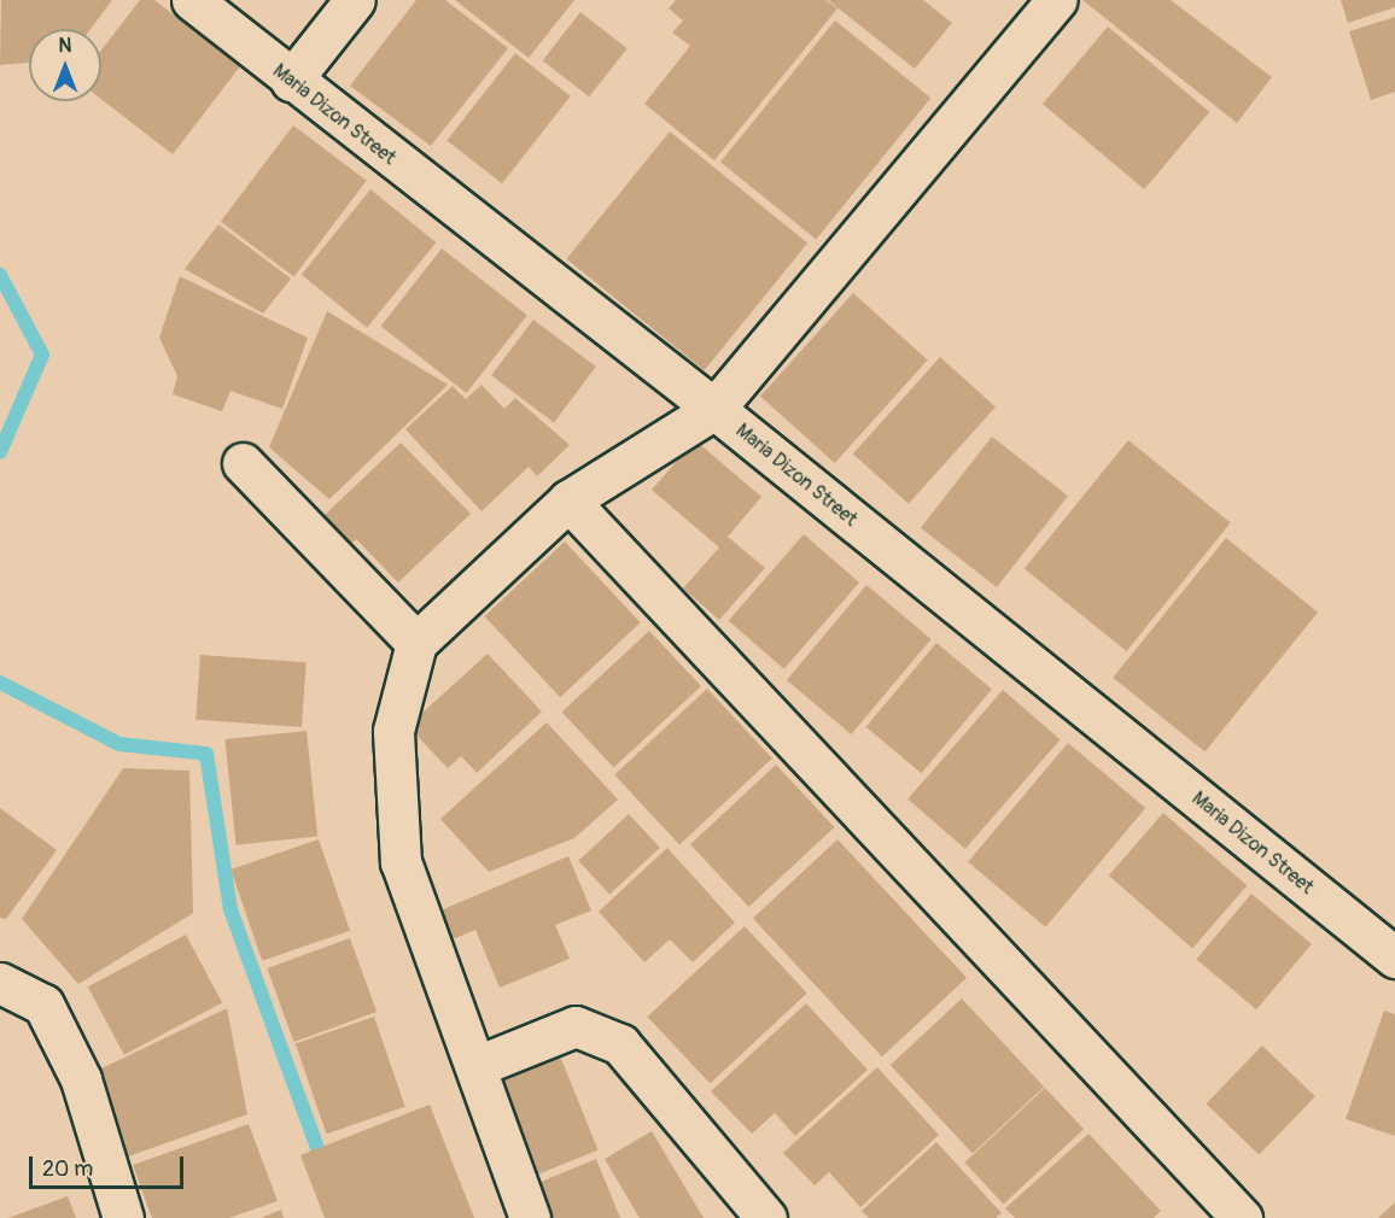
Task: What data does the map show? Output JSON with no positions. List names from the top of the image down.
{
  "streets": {
    "street": ["Maria Dizon Street"]
  },
  "scale_bar": "20 m",
  "north": "top"
}
